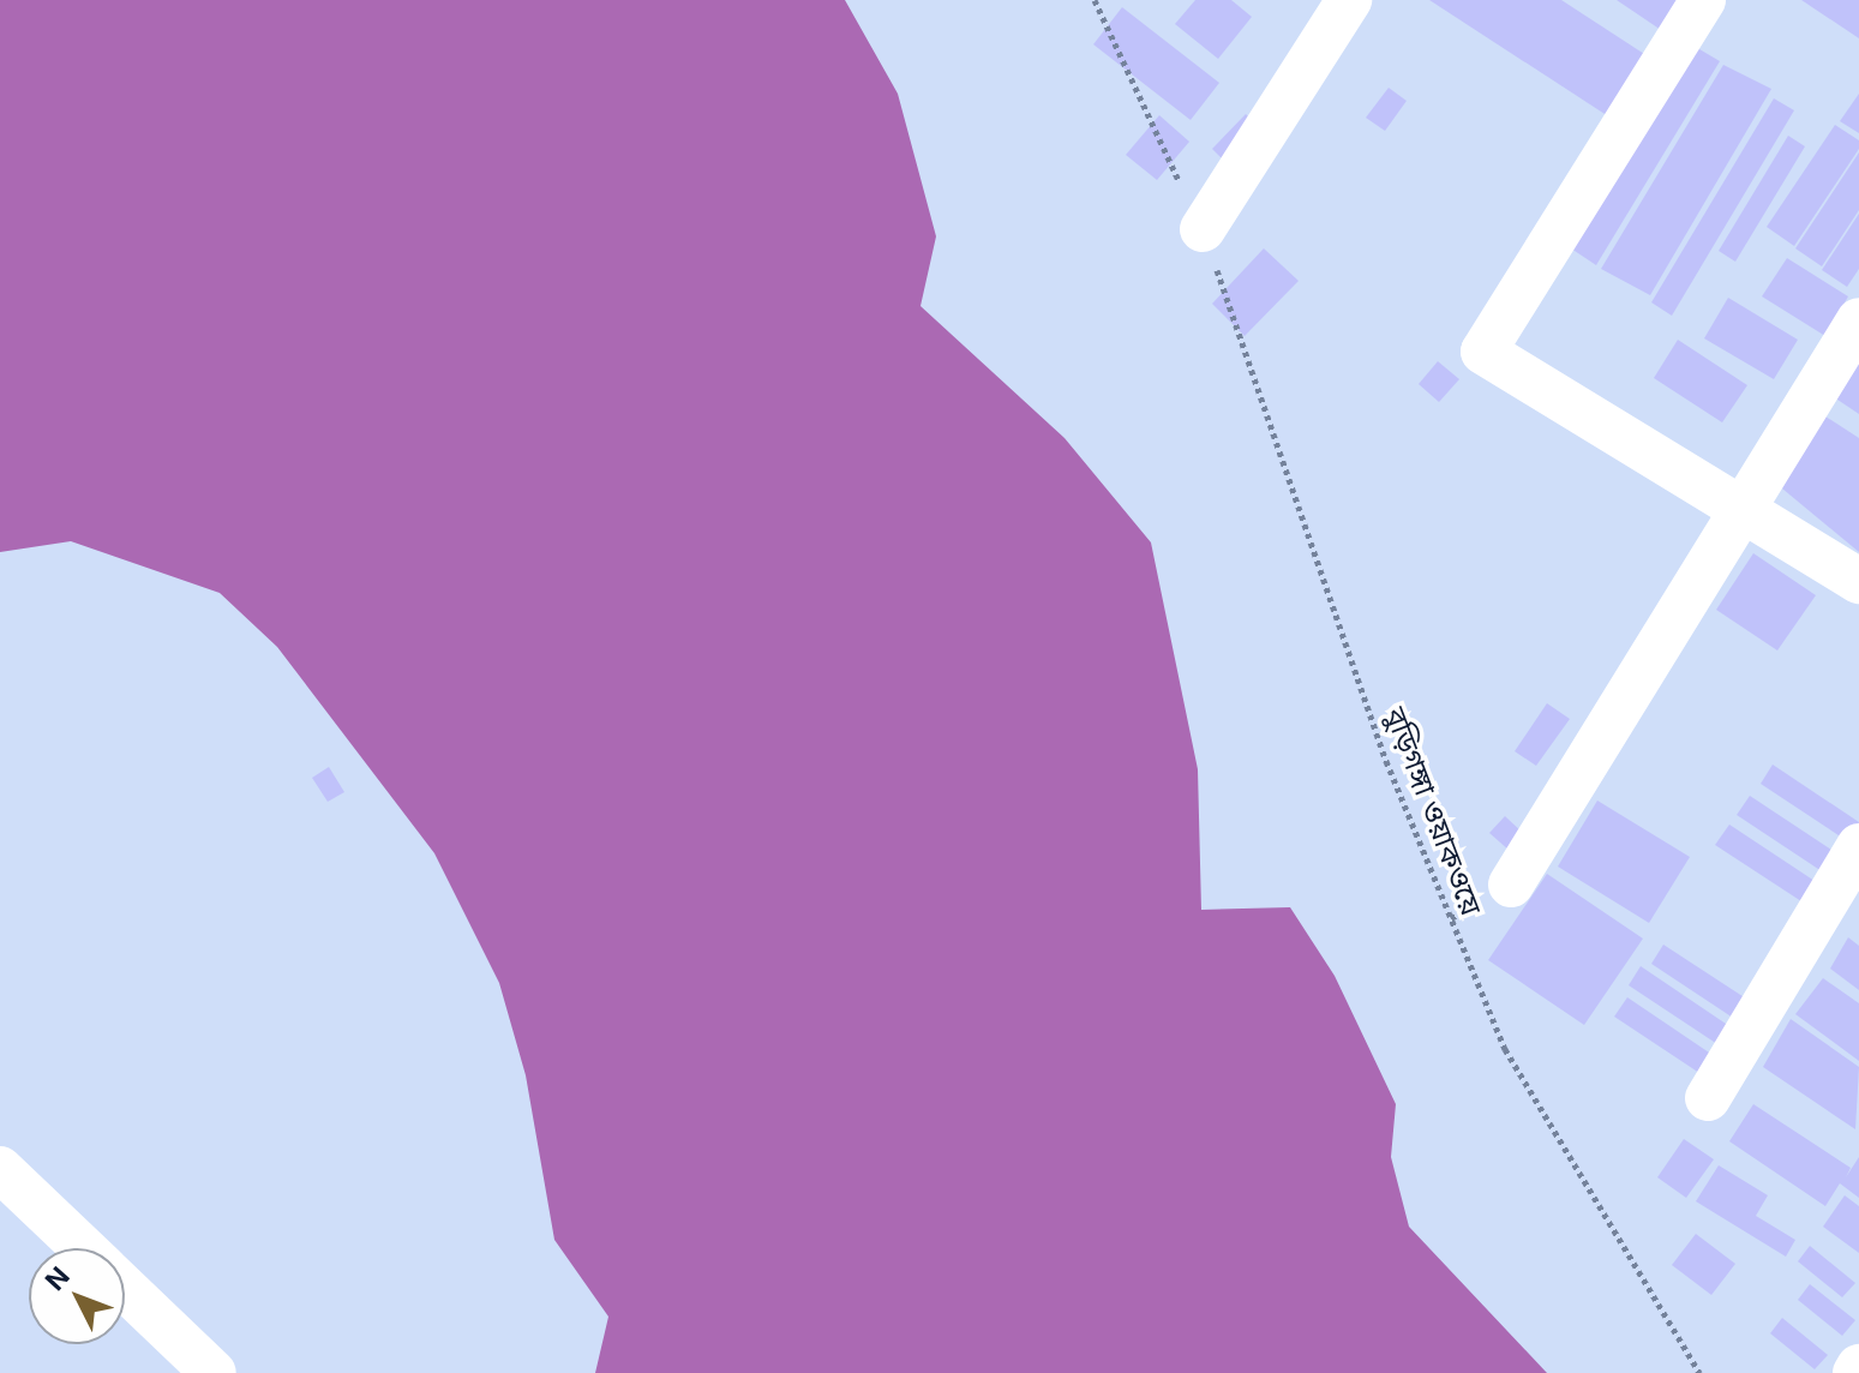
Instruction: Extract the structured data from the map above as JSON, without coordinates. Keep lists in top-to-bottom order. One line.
{"streets":{"path":["বুড়িগঙ্গা ওয়াকওয়ে"]},"north":"top left"}
